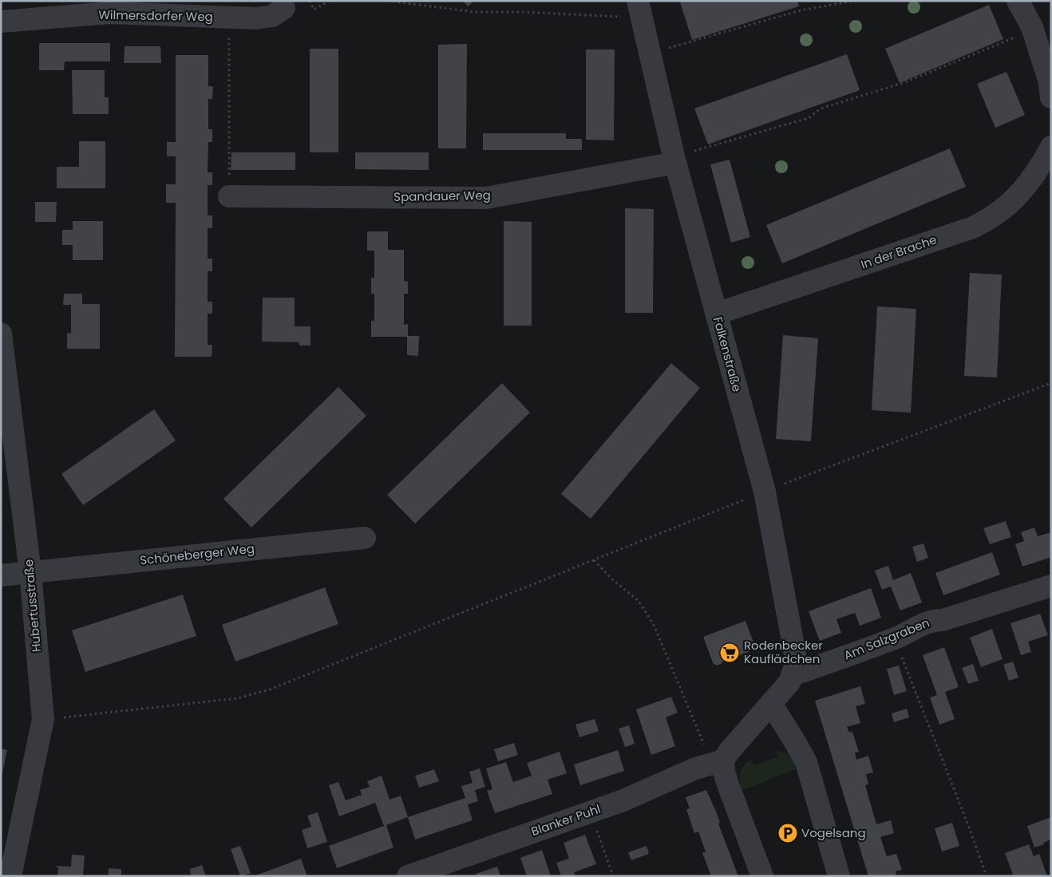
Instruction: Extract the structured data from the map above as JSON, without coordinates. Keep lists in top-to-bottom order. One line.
{"streets":{"street":["Wilmersdorfer Weg","Spandauer Weg","In der Brache","Falkenstraße","Schöneberger Weg","Hubertusstraße","Am Salzgraben","Blanker Puhl"]},"crossings":[["Spandauer Weg","Falkenstraße"],["In der Brache","Falkenstraße"],["Falkenstraße","Am Salzgraben"],["Schöneberger Weg","Hubertusstraße"]],"places":{"supermarket":["Rodenbecker Kauflädchen"],"parking":["Vogelsang"]}}
